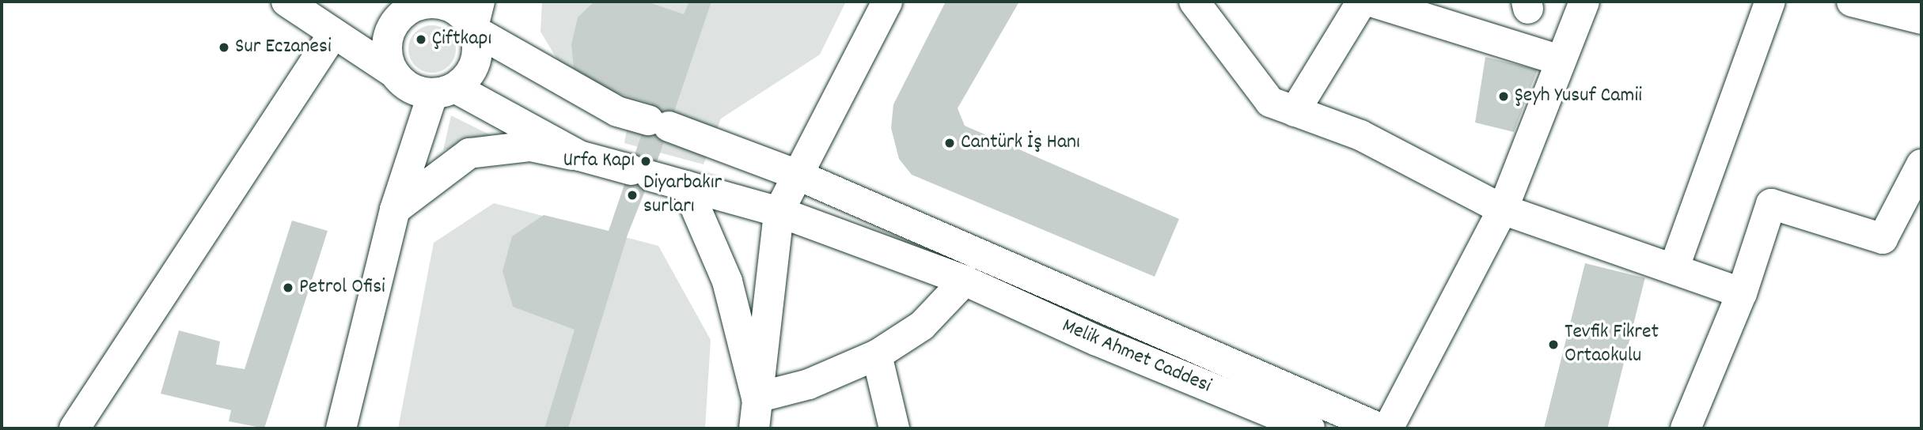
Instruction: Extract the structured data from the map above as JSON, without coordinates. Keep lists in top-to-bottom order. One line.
{"streets":{"street":["Melik Ahmet Caddesi"]},"places":["Çiftkapı","Sur Eczanesi","Şeyh Yusuf Camii","Cantürk İş Hanı","Urfa Kapı","Diyarbakır surları","Petrol Ofisi","Tevfik Fikret Ortaokulu"]}
